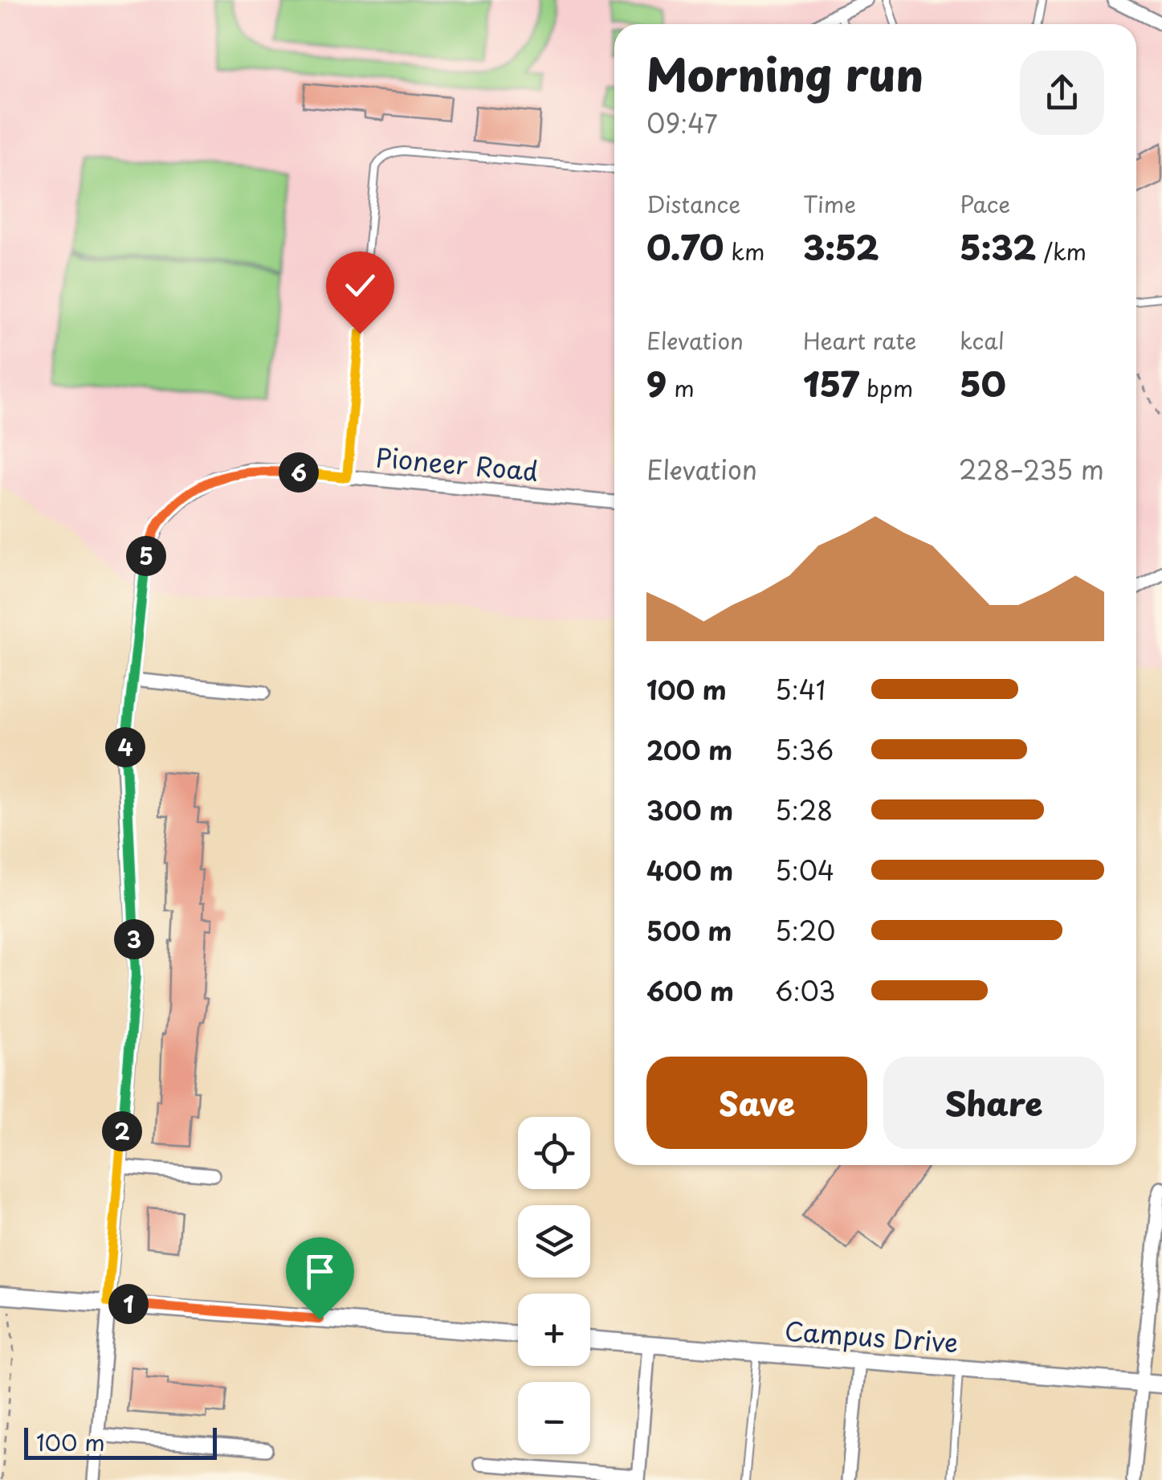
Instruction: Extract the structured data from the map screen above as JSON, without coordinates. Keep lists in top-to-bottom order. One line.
{"streets":{"main road":["Campus Drive"],"street":["Pioneer Road"]},"scale_bar":"100 m","page":{"heading":["Morning run","09:47"],"stats":[["Distance","0.70 km"],["Time","3:52"],["Pace","5:32 /km"],["Elevation","9 m"],["Heart rate","157 bpm"],["kcal","50"]],"chart":["Elevation","228–235 m"],"pins":["6","5","4","3","2","1"],"list":[{"name":"100 m","note":"5:41"},{"name":"200 m","note":"5:36"},{"name":"300 m","note":"5:28"},{"name":"400 m","note":"5:04"},{"name":"500 m","note":"5:20"},{"name":"600 m","note":"6:03"}],"buttons":["Save","Share"],"map_buttons":["+","−"],"scale":"100 m"}}
